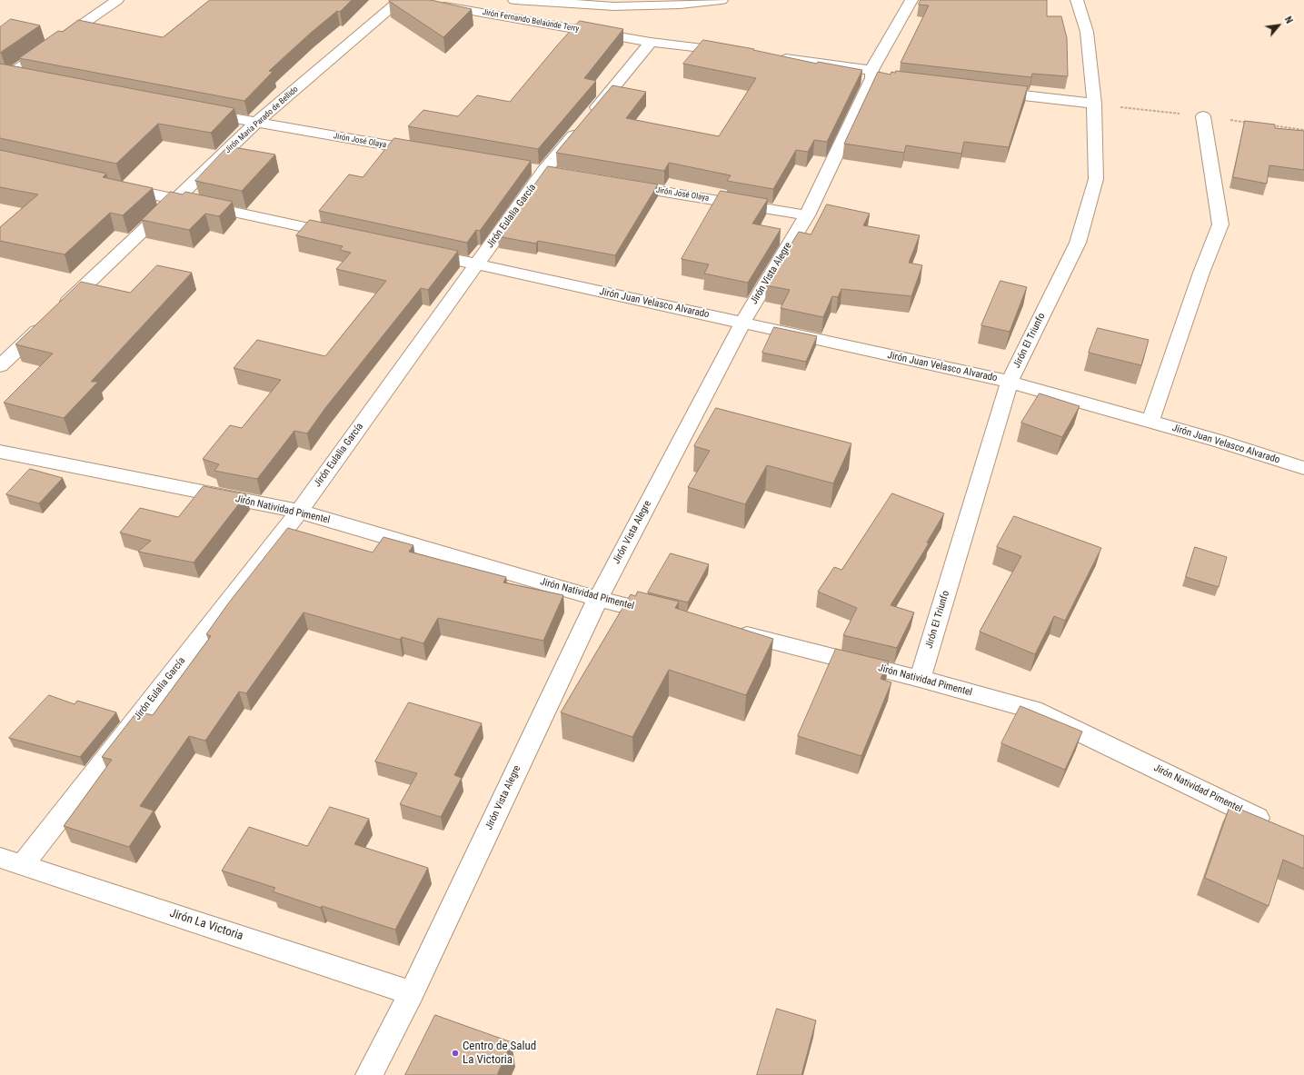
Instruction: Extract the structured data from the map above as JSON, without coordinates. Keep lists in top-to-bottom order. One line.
{"streets":{"main road":["Jirón Fernando Belaúnde Terry","Jirón María Parado de Bellido","Jirón José Olaya","Jirón Eulalia García","Jirón Vista Alegre","Jirón Juan Velasco Alvarado","Jirón El Triunfo","Jirón Natividad Pimentel","Jirón La Victoria"]},"crossings":[["Jirón Fernando Belaúnde Terry","Jirón Eulalia García"],["Jirón María Parado de Bellido","Jirón José Olaya"],["Jirón José Olaya","Jirón Vista Alegre"],["Jirón Eulalia García","Jirón Juan Velasco Alvarado"],["Jirón Eulalia García","Jirón Natividad Pimentel"],["Jirón Eulalia García","Jirón La Victoria"],["Jirón Vista Alegre","Jirón Juan Velasco Alvarado"],["Jirón Vista Alegre","Jirón Natividad Pimentel"],["Jirón Vista Alegre","Jirón La Victoria"],["Jirón Juan Velasco Alvarado","Jirón El Triunfo"],["Jirón El Triunfo","Jirón Natividad Pimentel"]],"places":["Centro de Salud La Victoria"],"north":"top right"}
